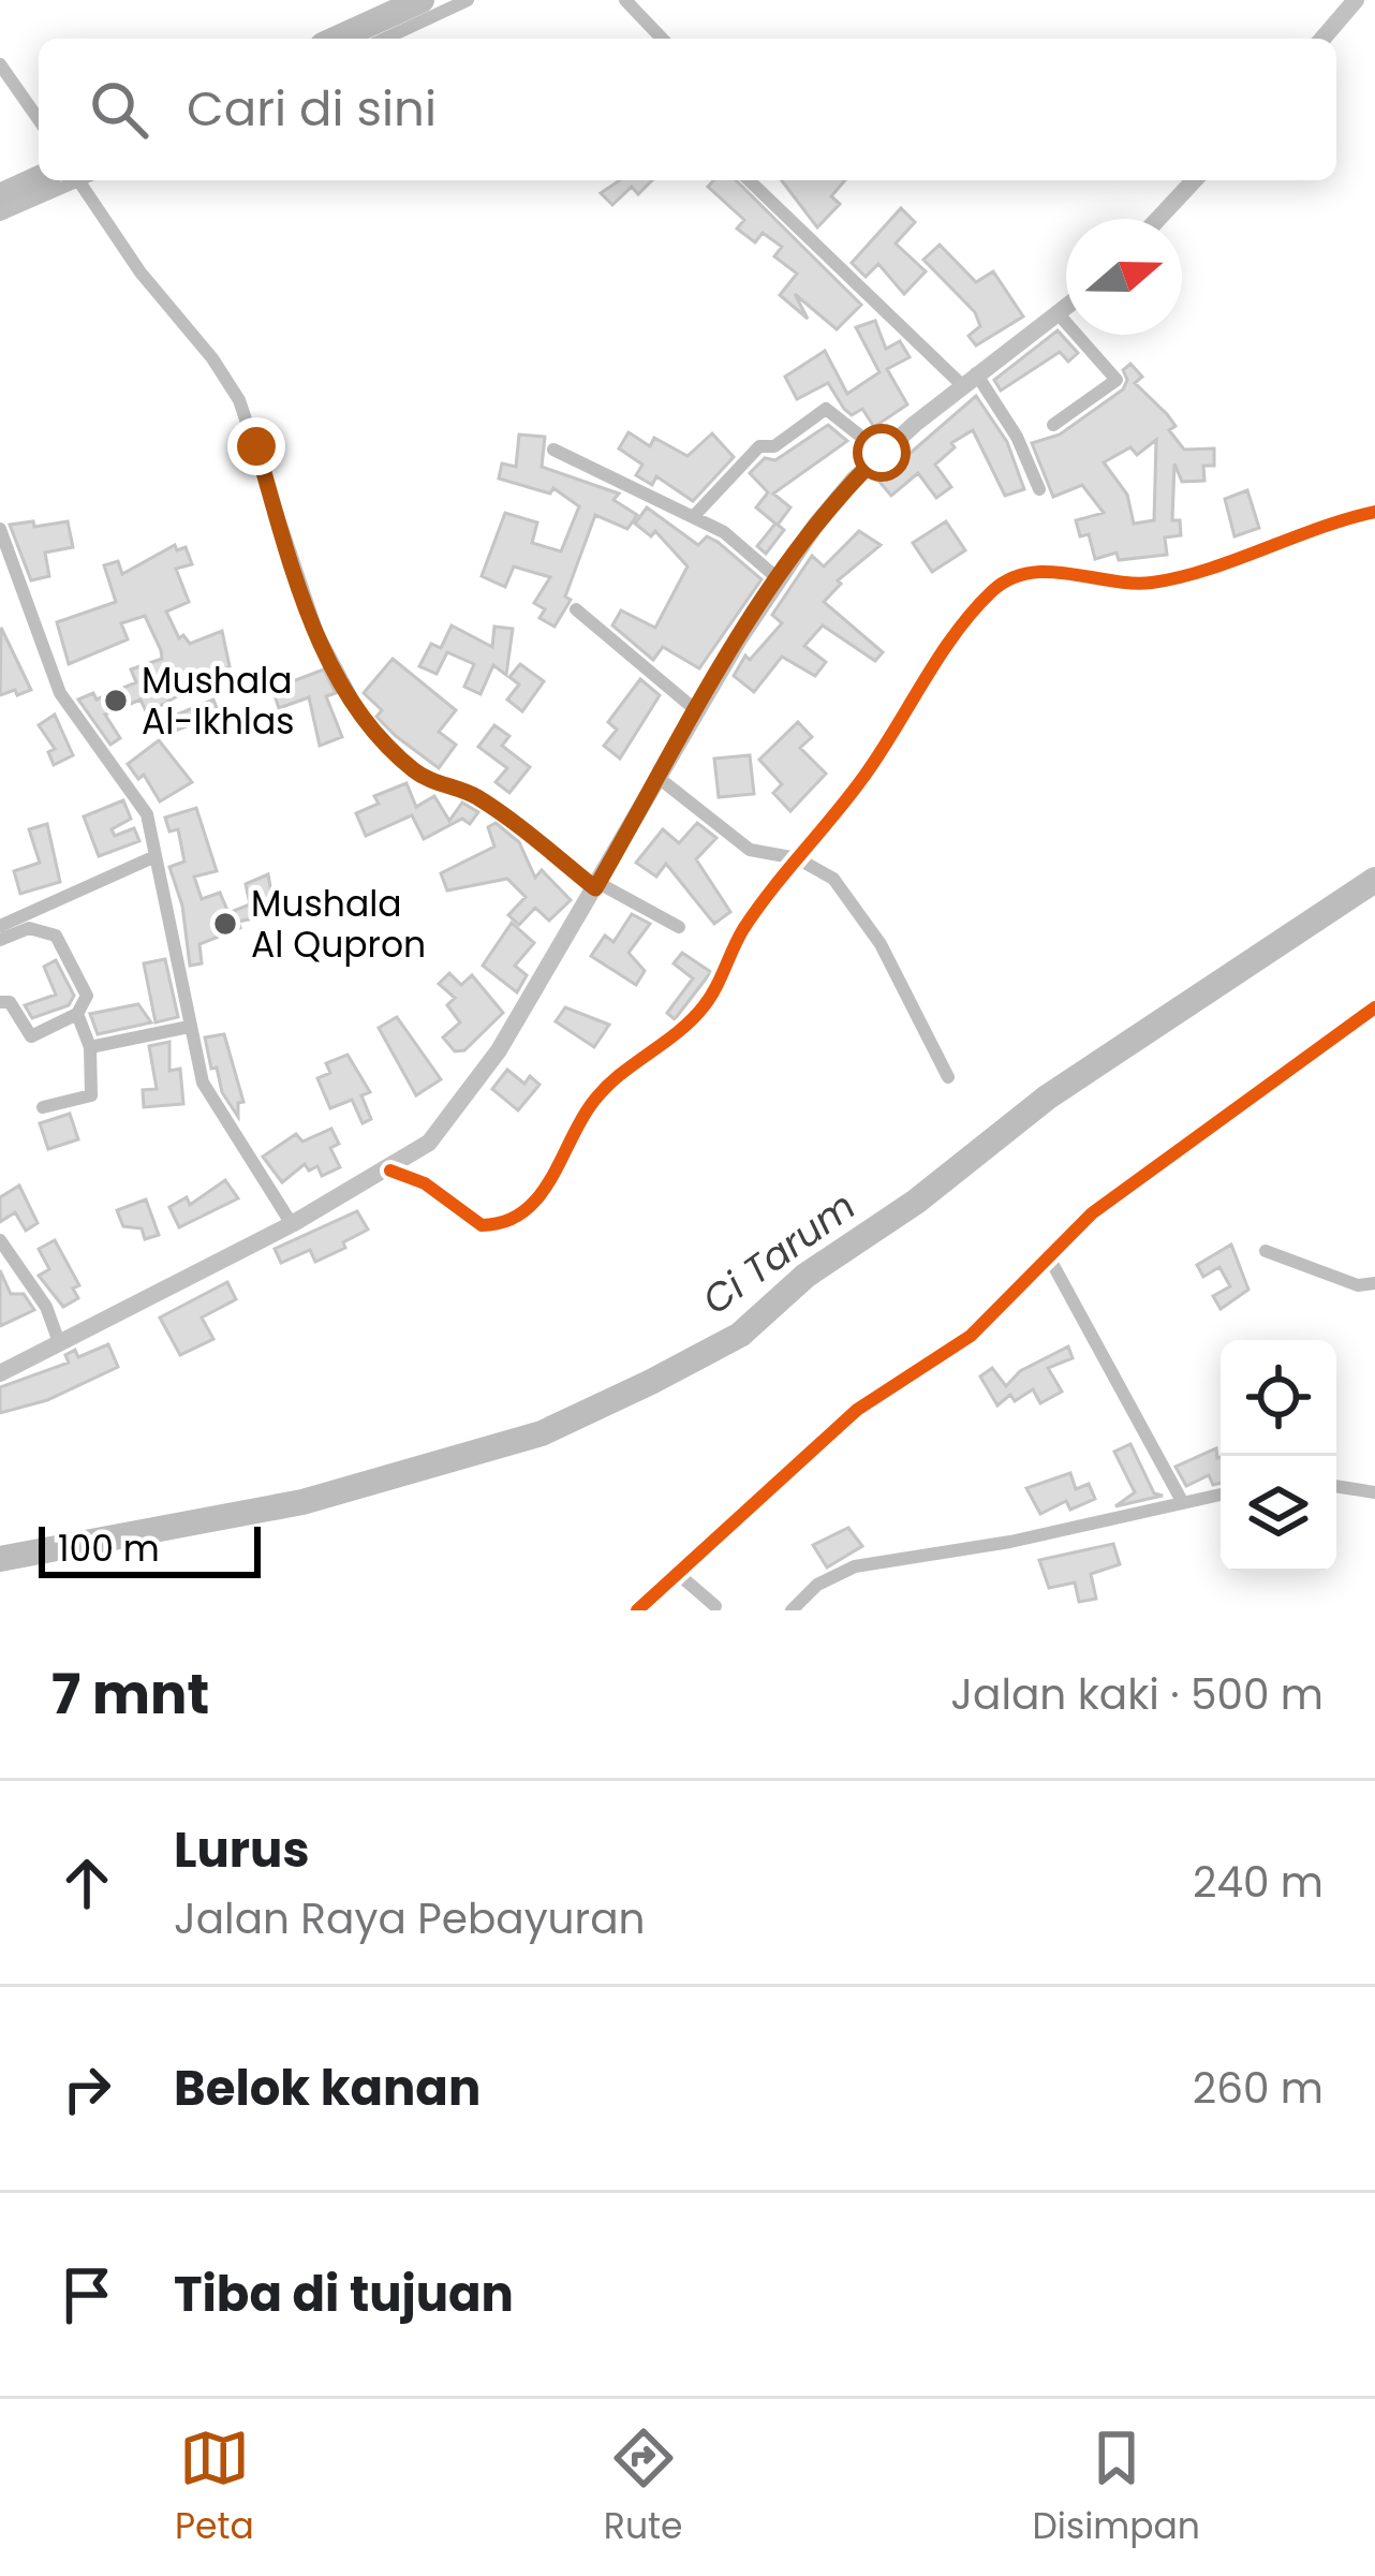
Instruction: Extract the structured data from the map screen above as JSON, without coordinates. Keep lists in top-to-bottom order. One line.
{"water":["Ci Tarum"],"places":["Mushala Al-Ikhlas","Mushala Al Qupron"],"scale_bar":"100 m","north":"right","page":{"search":"Cari di sini","scale":"100 m","heading":["7 mnt","Jalan kaki · 500 m"],"list":[["Lurus","Jalan Raya Pebayuran","240 m"],["Belok kanan","260 m"],"Tiba di tujuan"],"nav":["Peta","Rute","Disimpan"]}}
